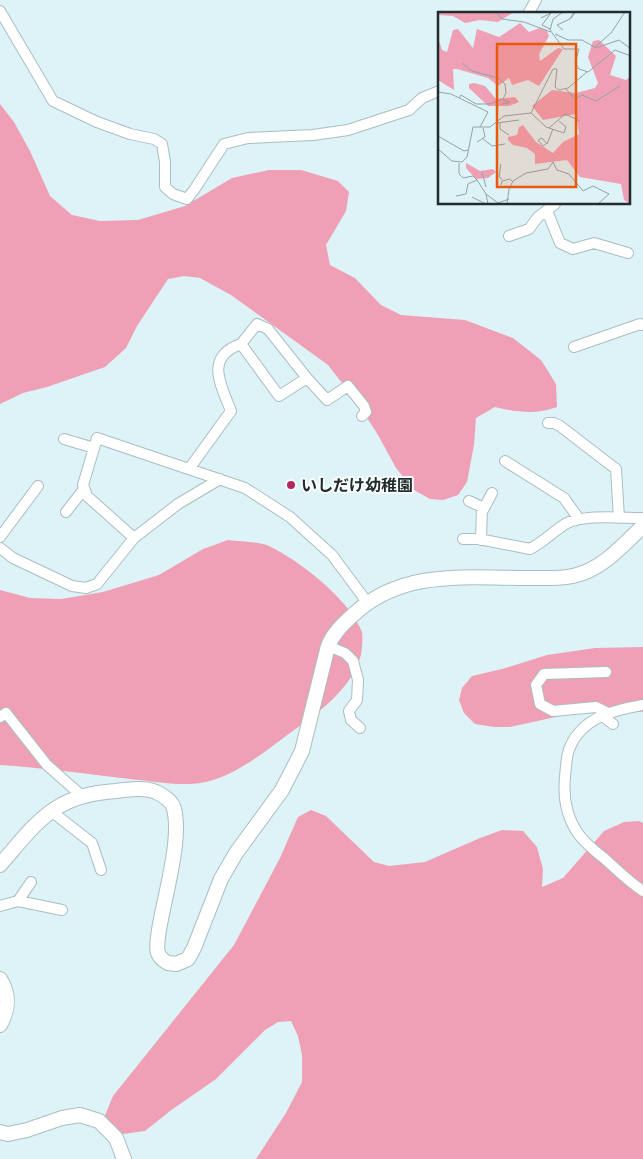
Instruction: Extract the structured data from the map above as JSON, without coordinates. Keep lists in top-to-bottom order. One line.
{"places":["いしだけ幼稚園"]}
